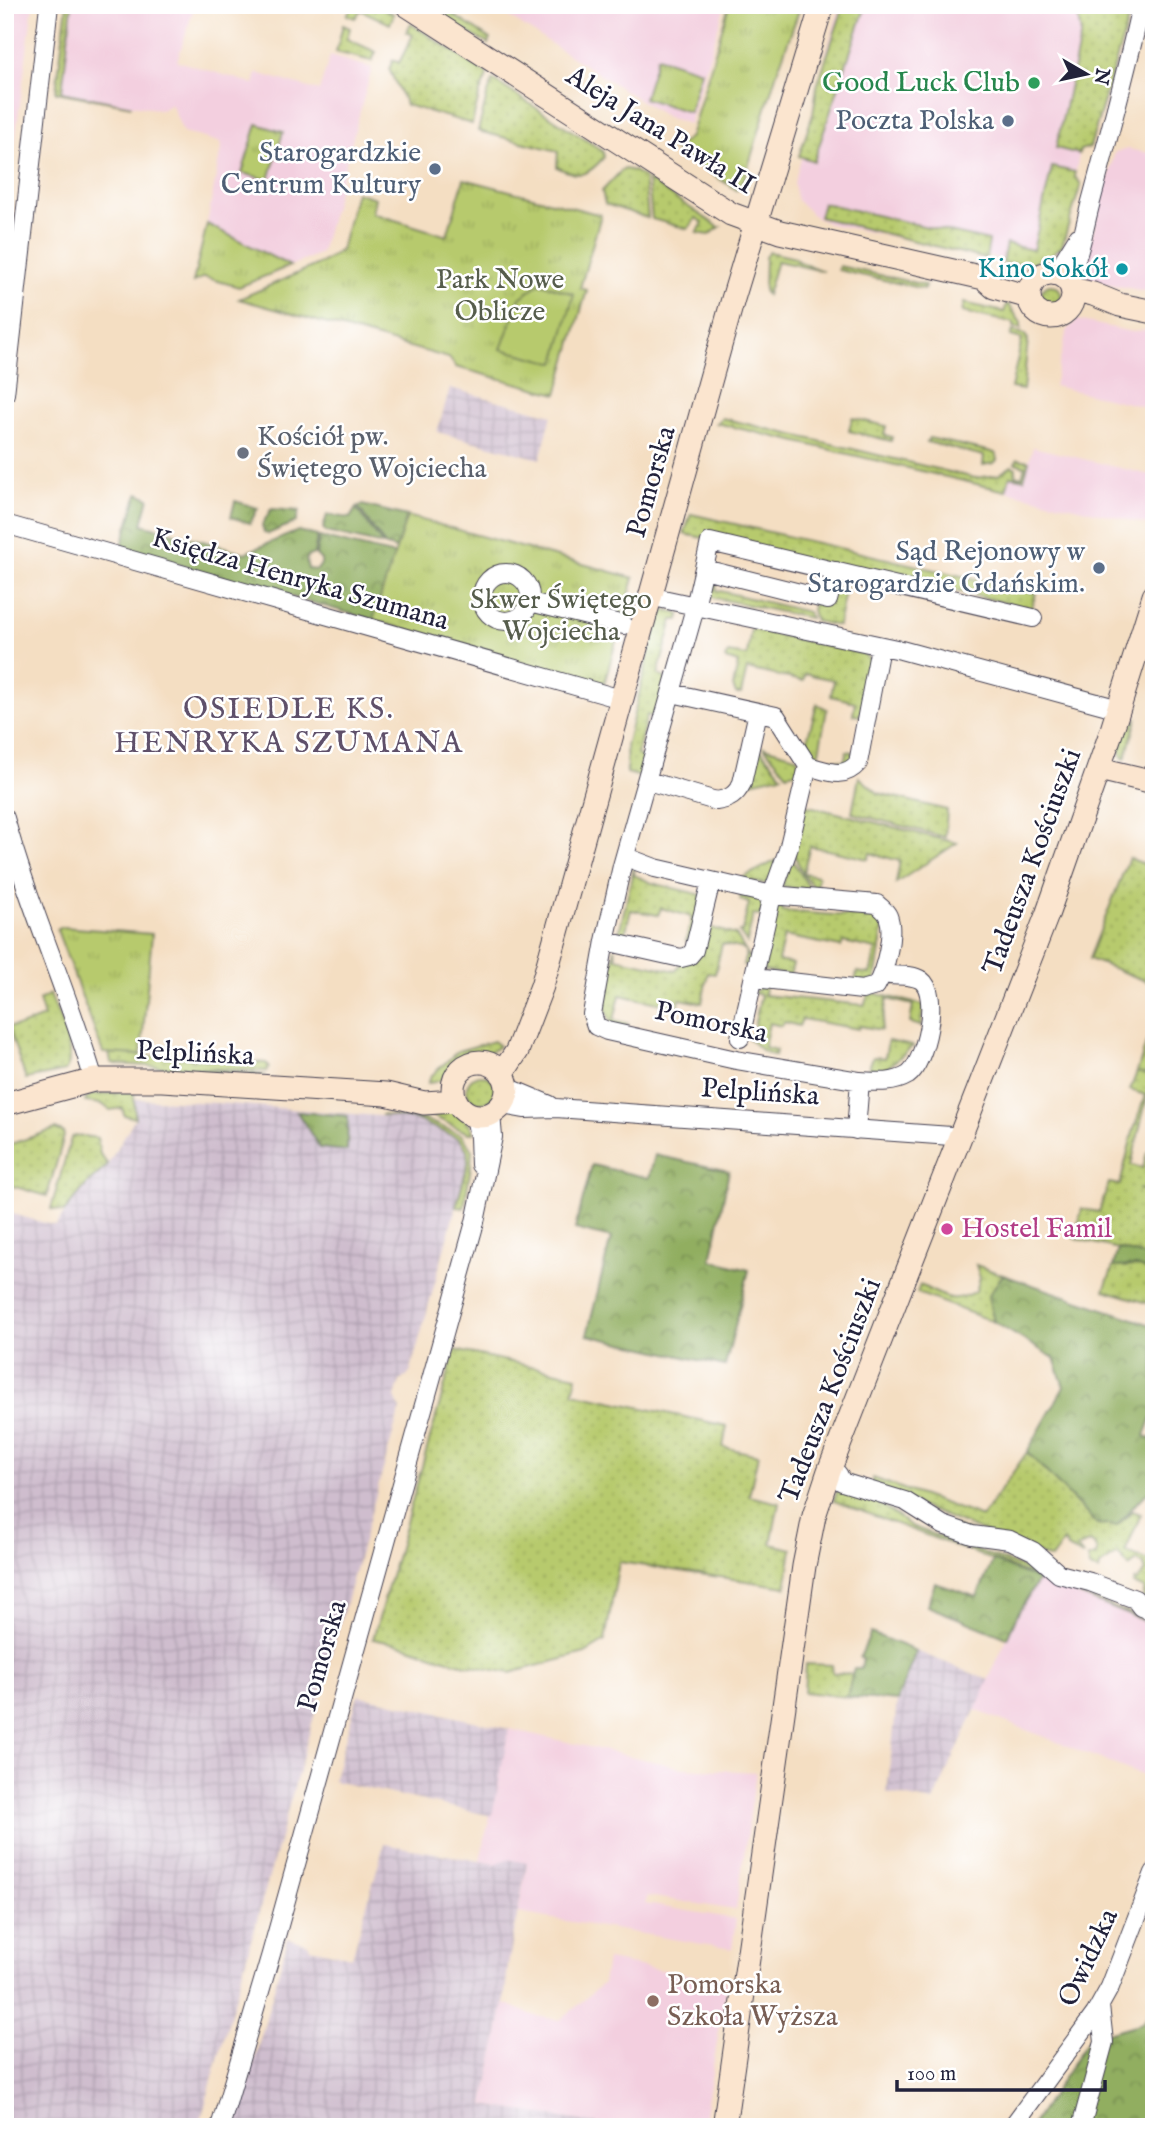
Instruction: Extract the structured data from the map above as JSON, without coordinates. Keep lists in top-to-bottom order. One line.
{"streets":{"street":["Aleja Jana Pawła II","Pomorska","Księdza Henryka Szumana","Tadeusza Kościuszki","Pelplińska","Owidzka"]},"crossings":[["Aleja Jana Pawła II","Pomorska"],["Pomorska","Księdza Henryka Szumana"],["Pomorska","Pelplińska"],["Tadeusza Kościuszki","Pelplińska"]],"districts":["OSIEDLE KS. HENRYKA SZUMANA"],"parks":["Park Nowe Oblicze","Skwer Świętego Wojciecha"],"places":["Good Luck Club","Poczta Polska","Starogardzkie Centrum Kultury","Kino Sokół","Kościół pw. Świętego Wojciecha","Sąd Rejonowy w Starogardzie Gdańskim.","Hostel Famil","Pomorska Szkoła Wyższa"],"scale_bar":"100 m","north":"right"}
